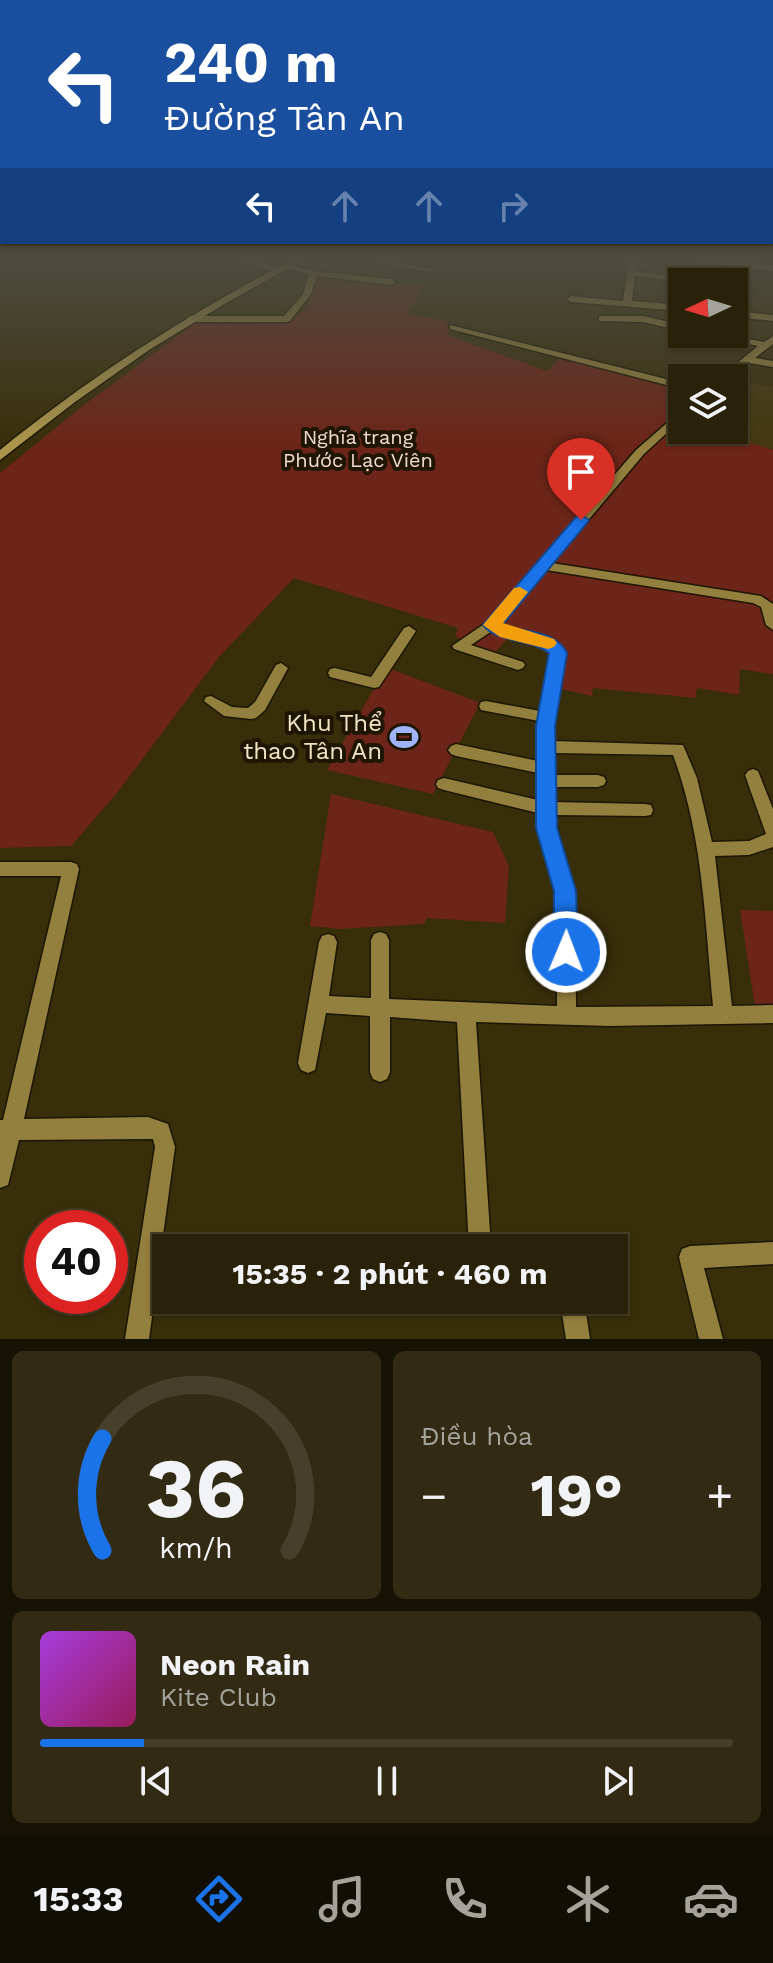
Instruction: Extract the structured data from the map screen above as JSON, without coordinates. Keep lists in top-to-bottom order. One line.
{"parks":["Nghĩa trang Phước Lạc Viên"],"places":{"sports":["Khu Thể thao Tân An"]},"north":"left","page":{"turn":["240 m","Đường Tân An"],"limit":"40","trip":"15:35 · 2 phút · 460 m","tile":"Điều hòa","heat":["−","19°","+"],"song":["Neon Rain","Kite Club"],"tabs":"15:33","gauge":["36","km/h"]}}
